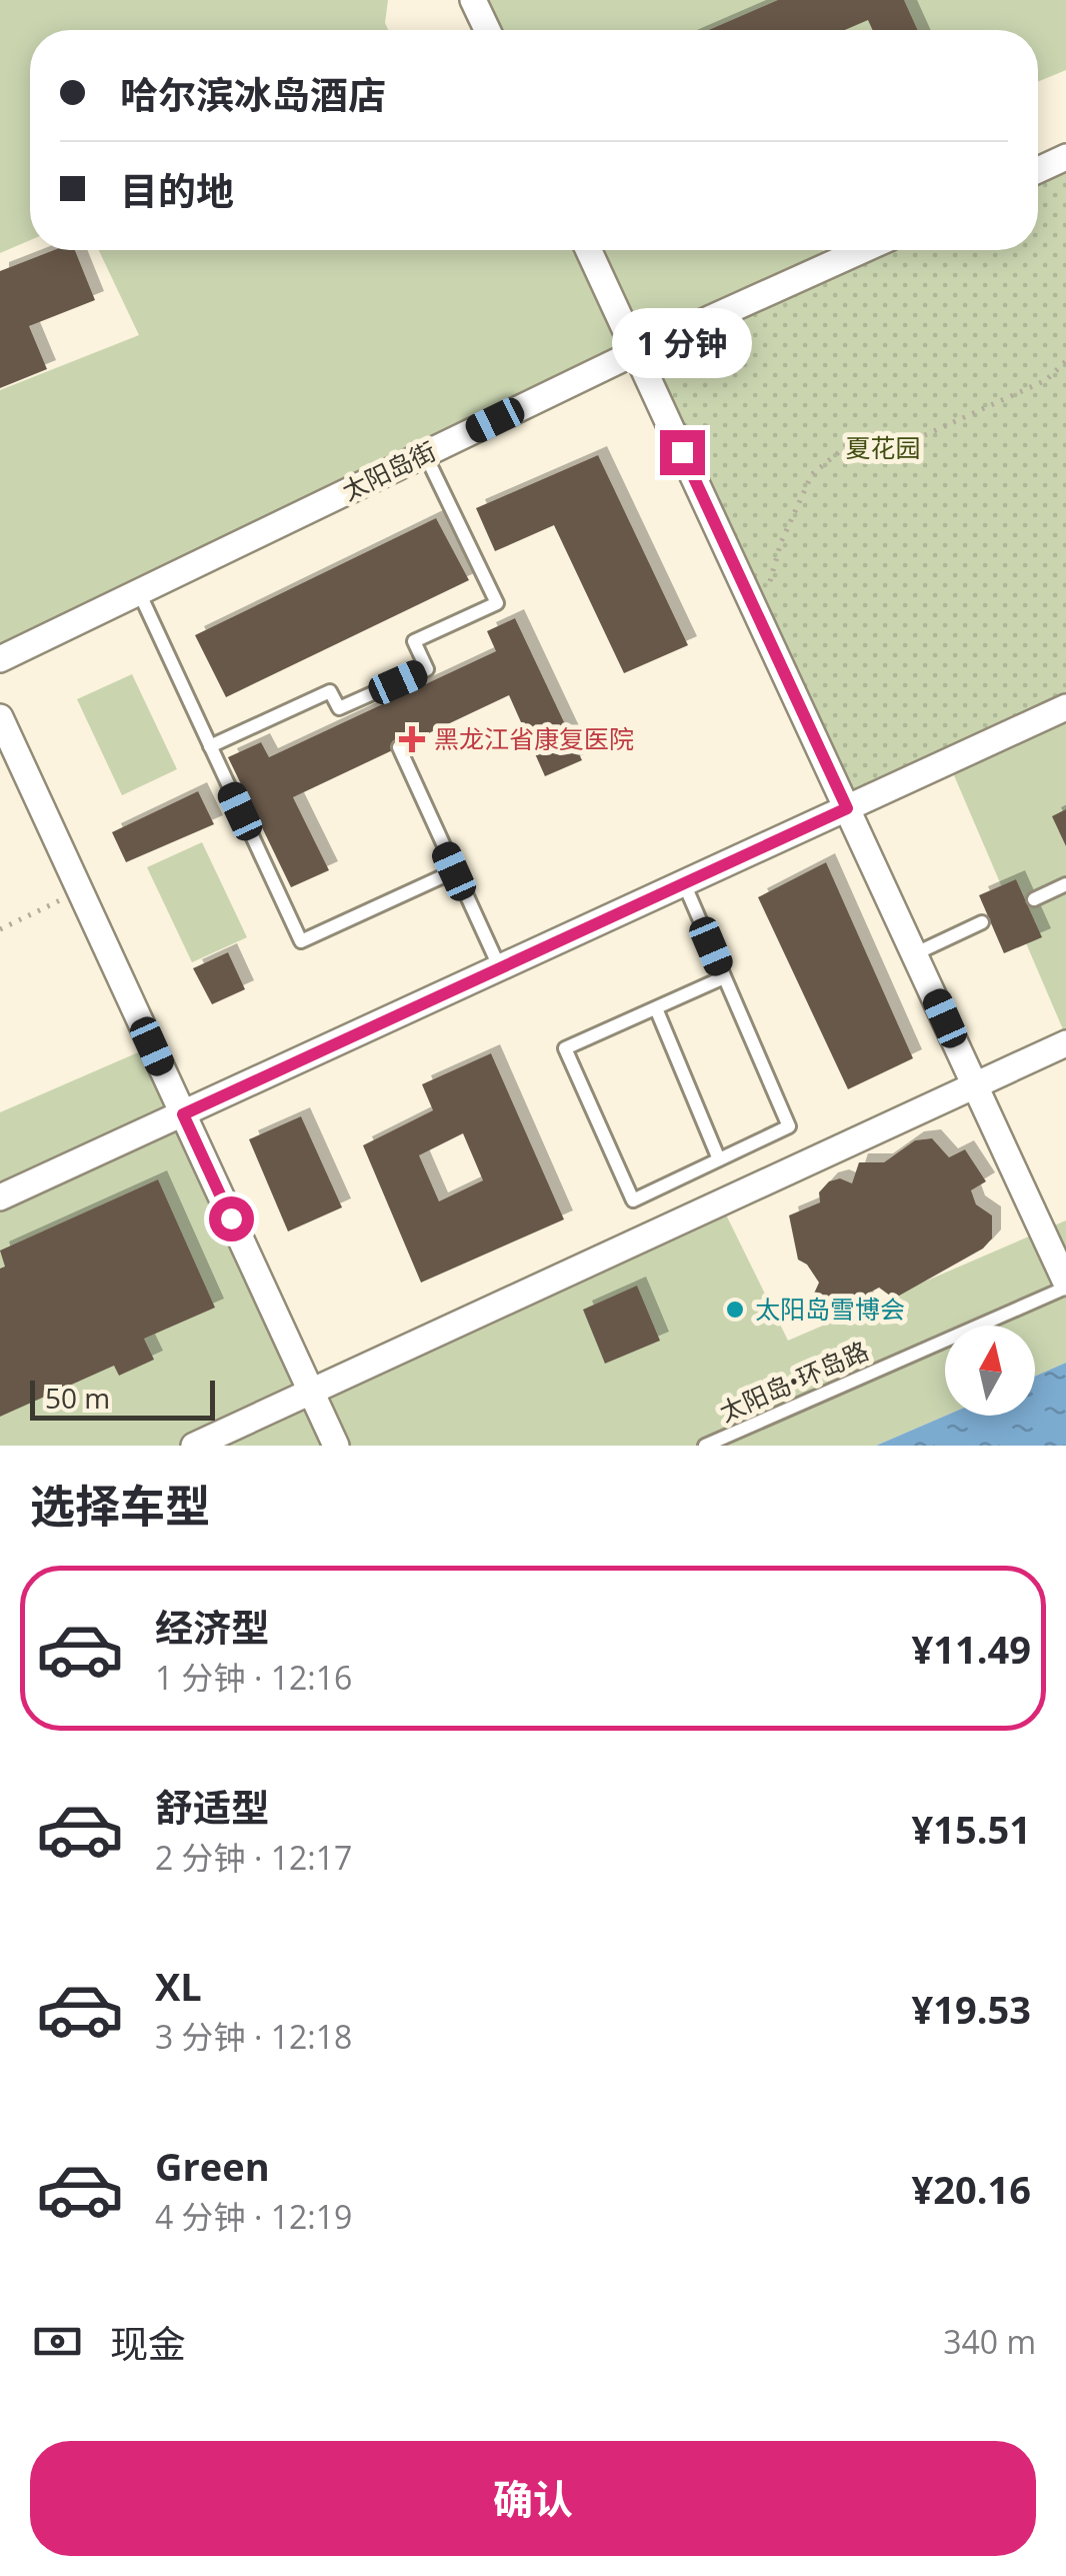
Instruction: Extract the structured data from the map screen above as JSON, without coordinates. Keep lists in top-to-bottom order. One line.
{"streets":{"street":["太阳岛街"],"lane":["太阳岛•环岛路"]},"parks":["夏花园"],"places":{"health":["黑龙江省康复医院"],"other":["太阳岛雪博会"]},"scale_bar":"50 m","north":"top","page":{"banner":["哈尔滨冰岛酒店","目的地"],"bubble":"1 分钟","scale":"50 m","heading":"选择车型","list":[{"name":"经济型","note":"1 分钟 · 12:16","value":"¥11.49"},{"name":"舒适型","note":"2 分钟 · 12:17","value":"¥15.51"},{"name":"XL","note":"3 分钟 · 12:18","value":"¥19.53"},{"name":"Green","note":"4 分钟 · 12:19","value":"¥20.16"}],"pay":["现金","340 m"],"buttons":"确认"}}
